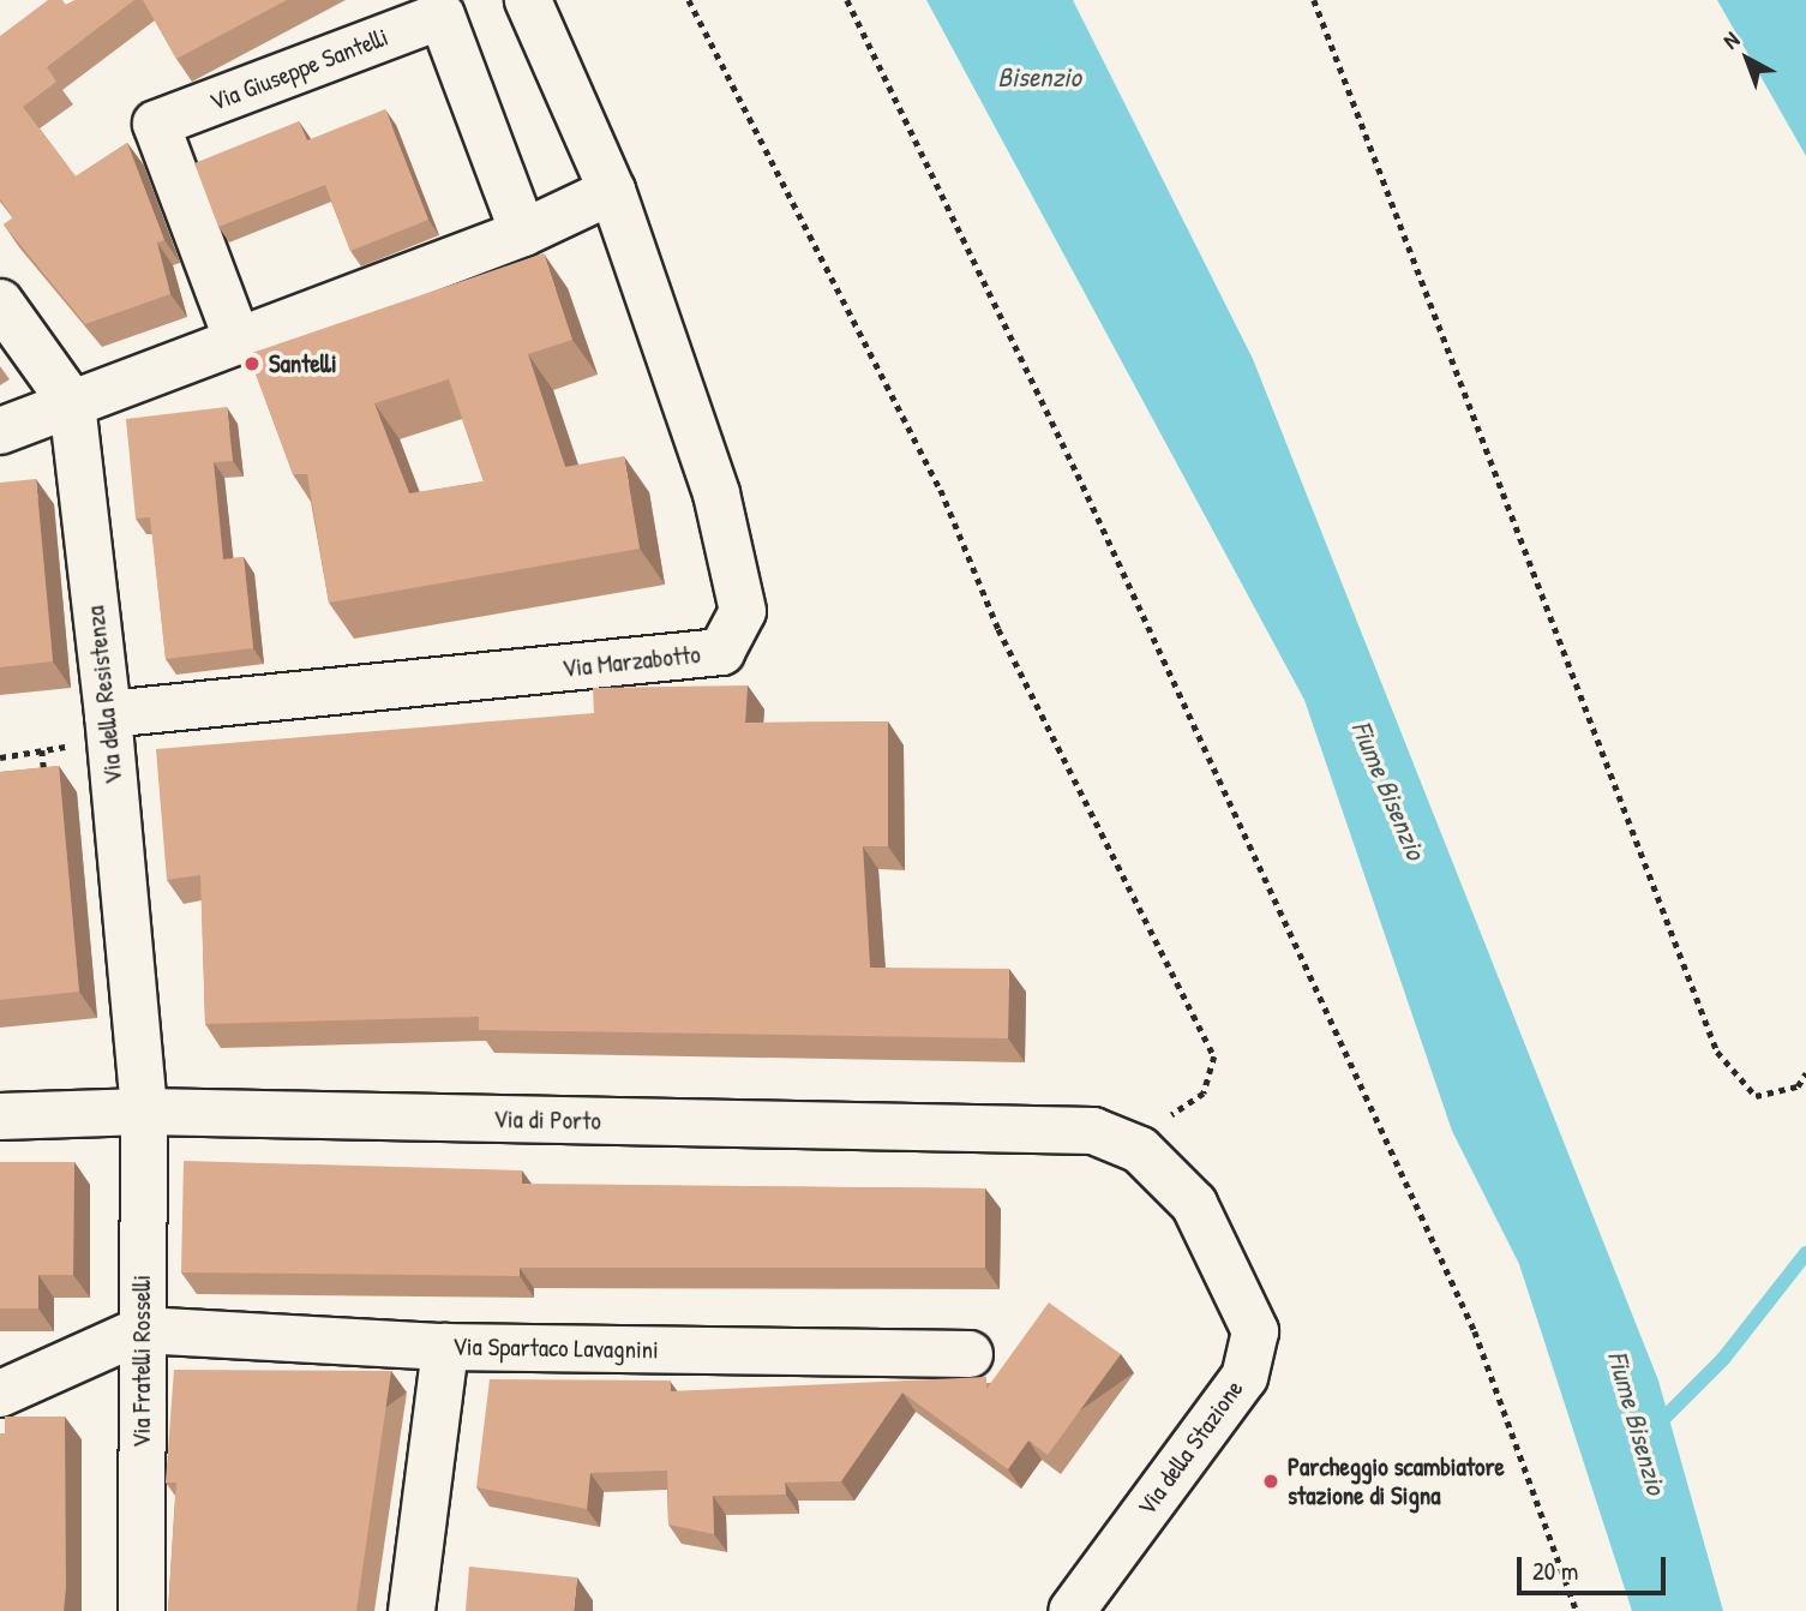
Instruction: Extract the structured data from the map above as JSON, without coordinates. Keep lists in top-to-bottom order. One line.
{"streets":{"street":["Via Giuseppe Santelli","Via Marzabotto","Via della Resistenza","Via di Porto","Via Spartaco Lavagnini","Via Fratelli Rosselli","Via della Stazione"]},"crossings":[["Via Marzabotto","Via della Resistenza"],["Via della Resistenza","Via di Porto"],["Via della Resistenza","Via Fratelli Rosselli"],["Via di Porto","Via Fratelli Rosselli"],["Via di Porto","Via della Stazione"],["Via Spartaco Lavagnini","Via Fratelli Rosselli"]],"water":["Bisenzio","Fiume Bisenzio"],"places":["Santelli","Parcheggio scambiatore stazione di Signa"],"scale_bar":"20 m","north":"top left"}
